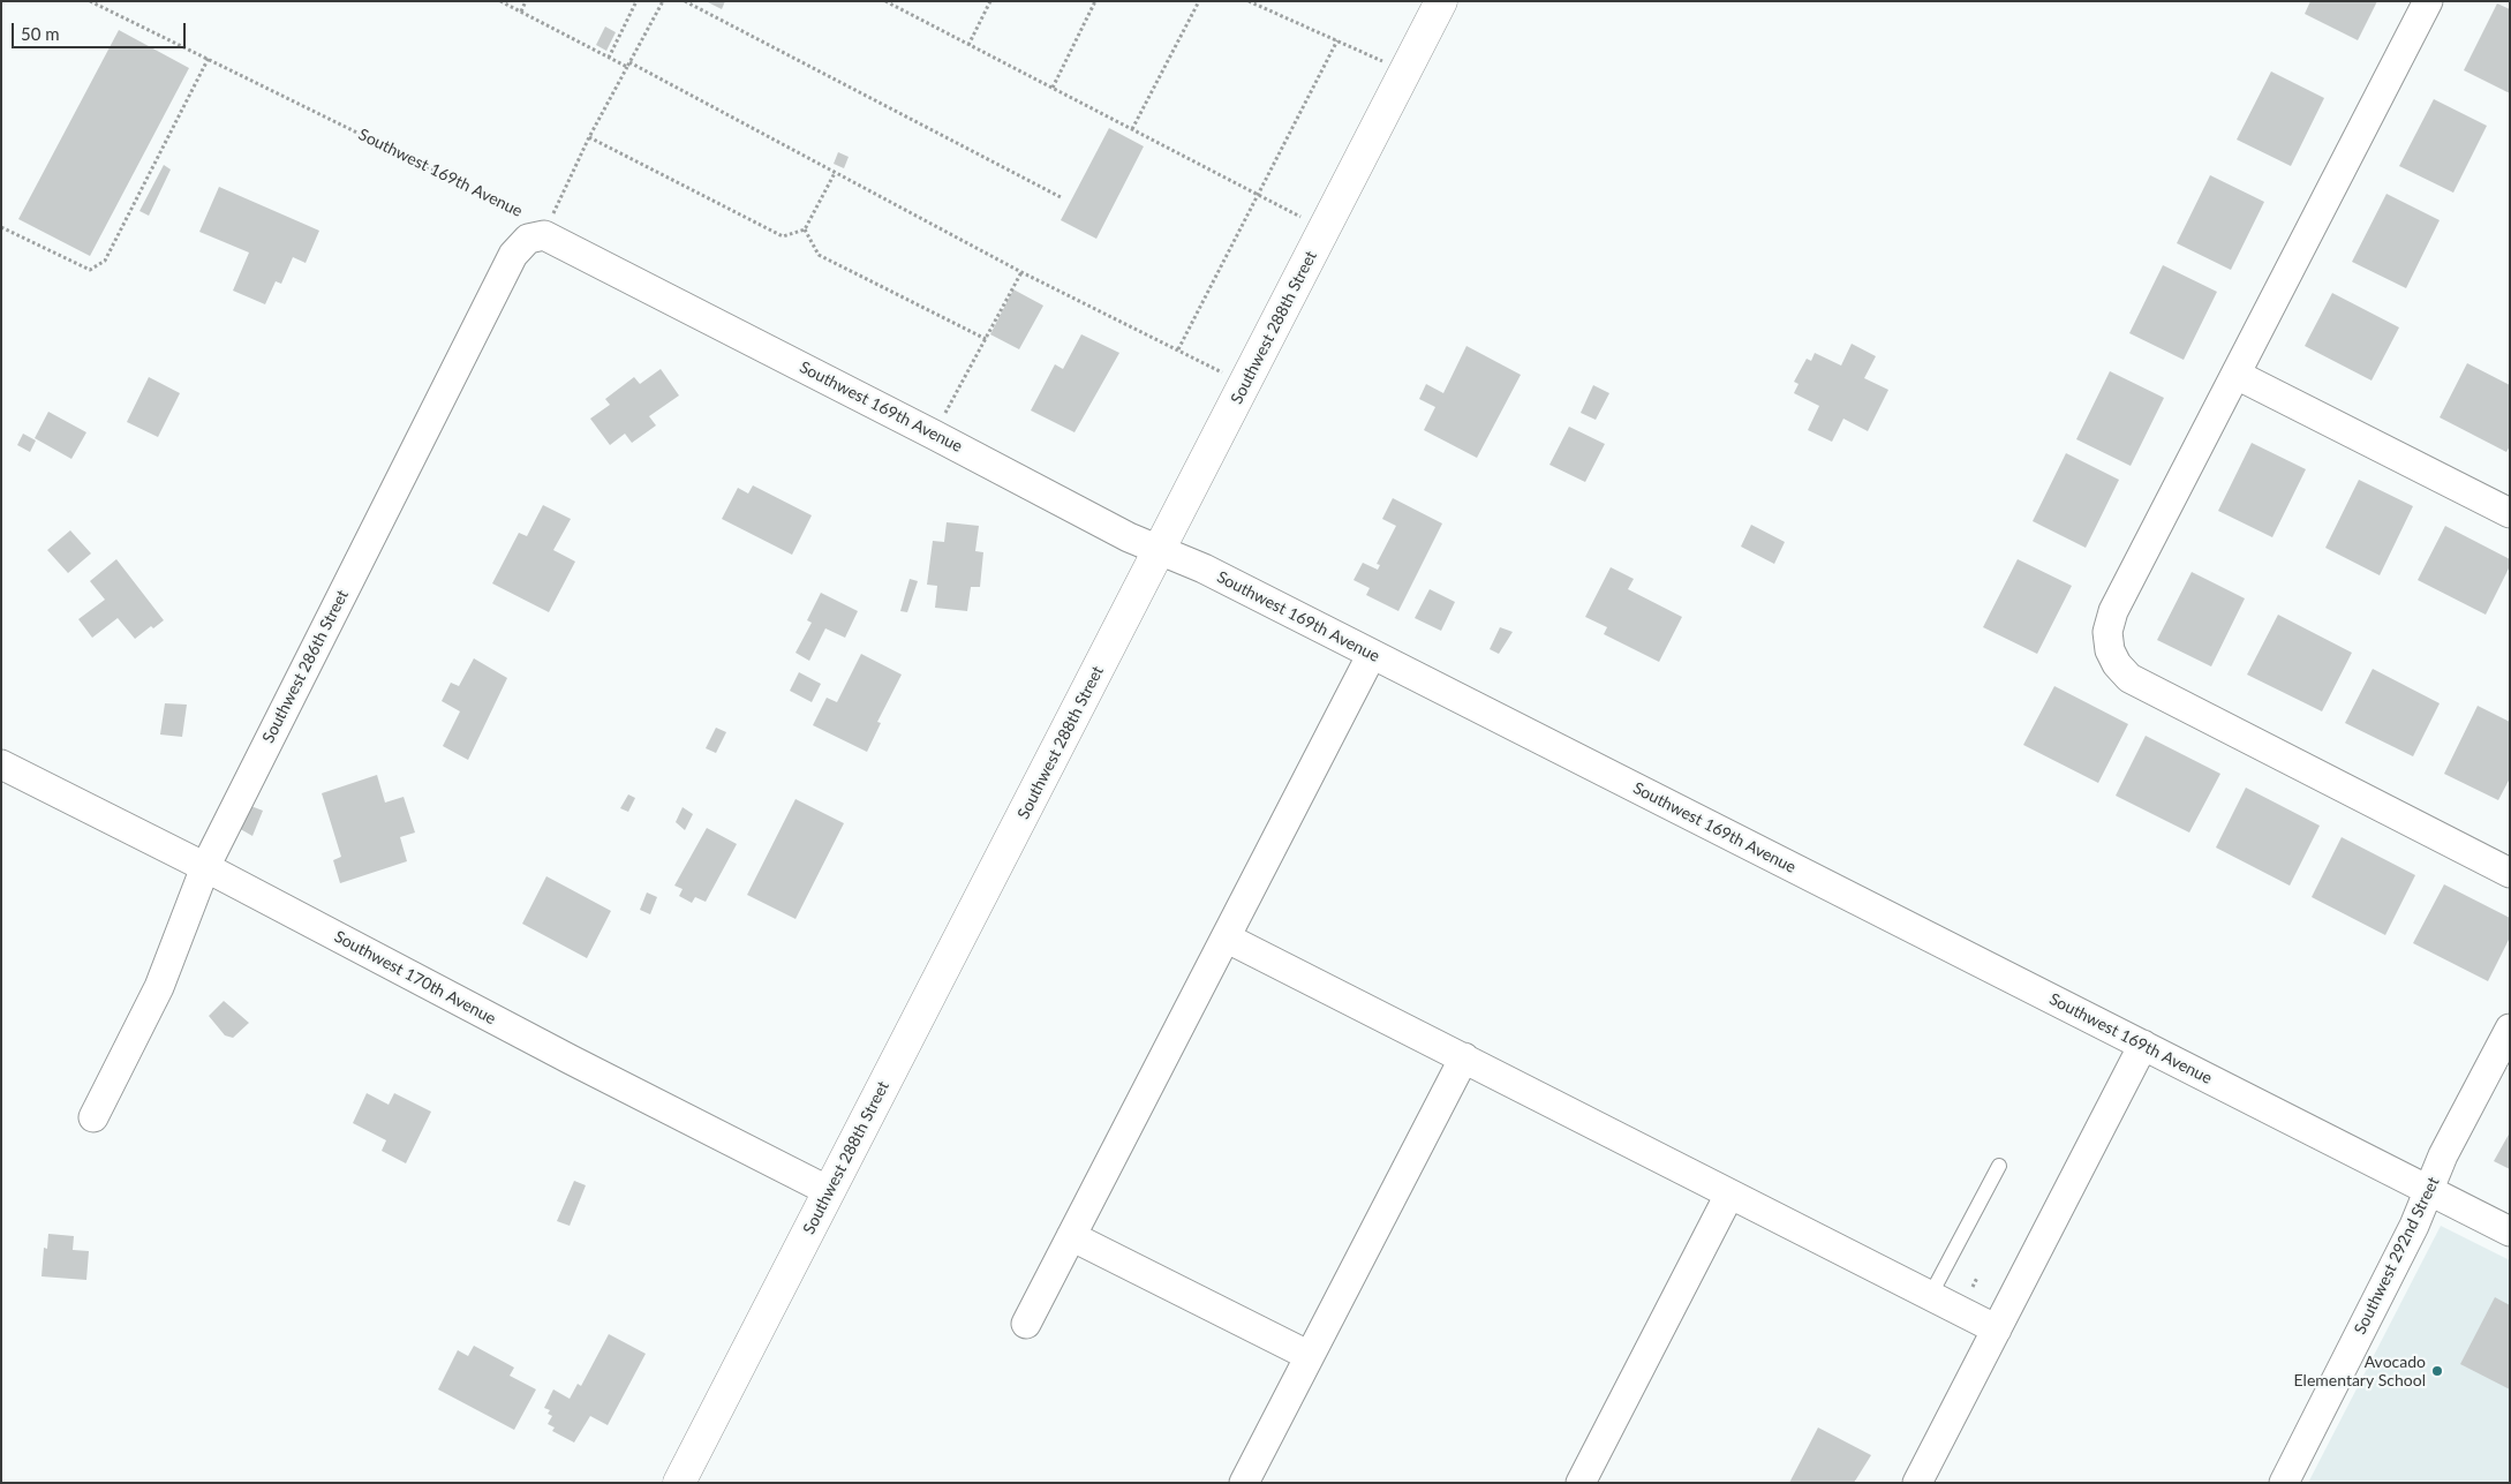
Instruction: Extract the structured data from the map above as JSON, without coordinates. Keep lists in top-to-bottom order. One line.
{"streets":{"street":["Southwest 169th Avenue","Southwest 288th Street","Southwest 286th Street","Southwest 170th Avenue","Southwest 292nd Street"]},"crossings":[["Southwest 169th Avenue","Southwest 288th Street"],["Southwest 169th Avenue","Southwest 286th Street"],["Southwest 169th Avenue","Southwest 292nd Street"],["Southwest 288th Street","Southwest 170th Avenue"],["Southwest 286th Street","Southwest 170th Avenue"]],"places":["Avocado Elementary School"],"scale_bar":"50 m"}
